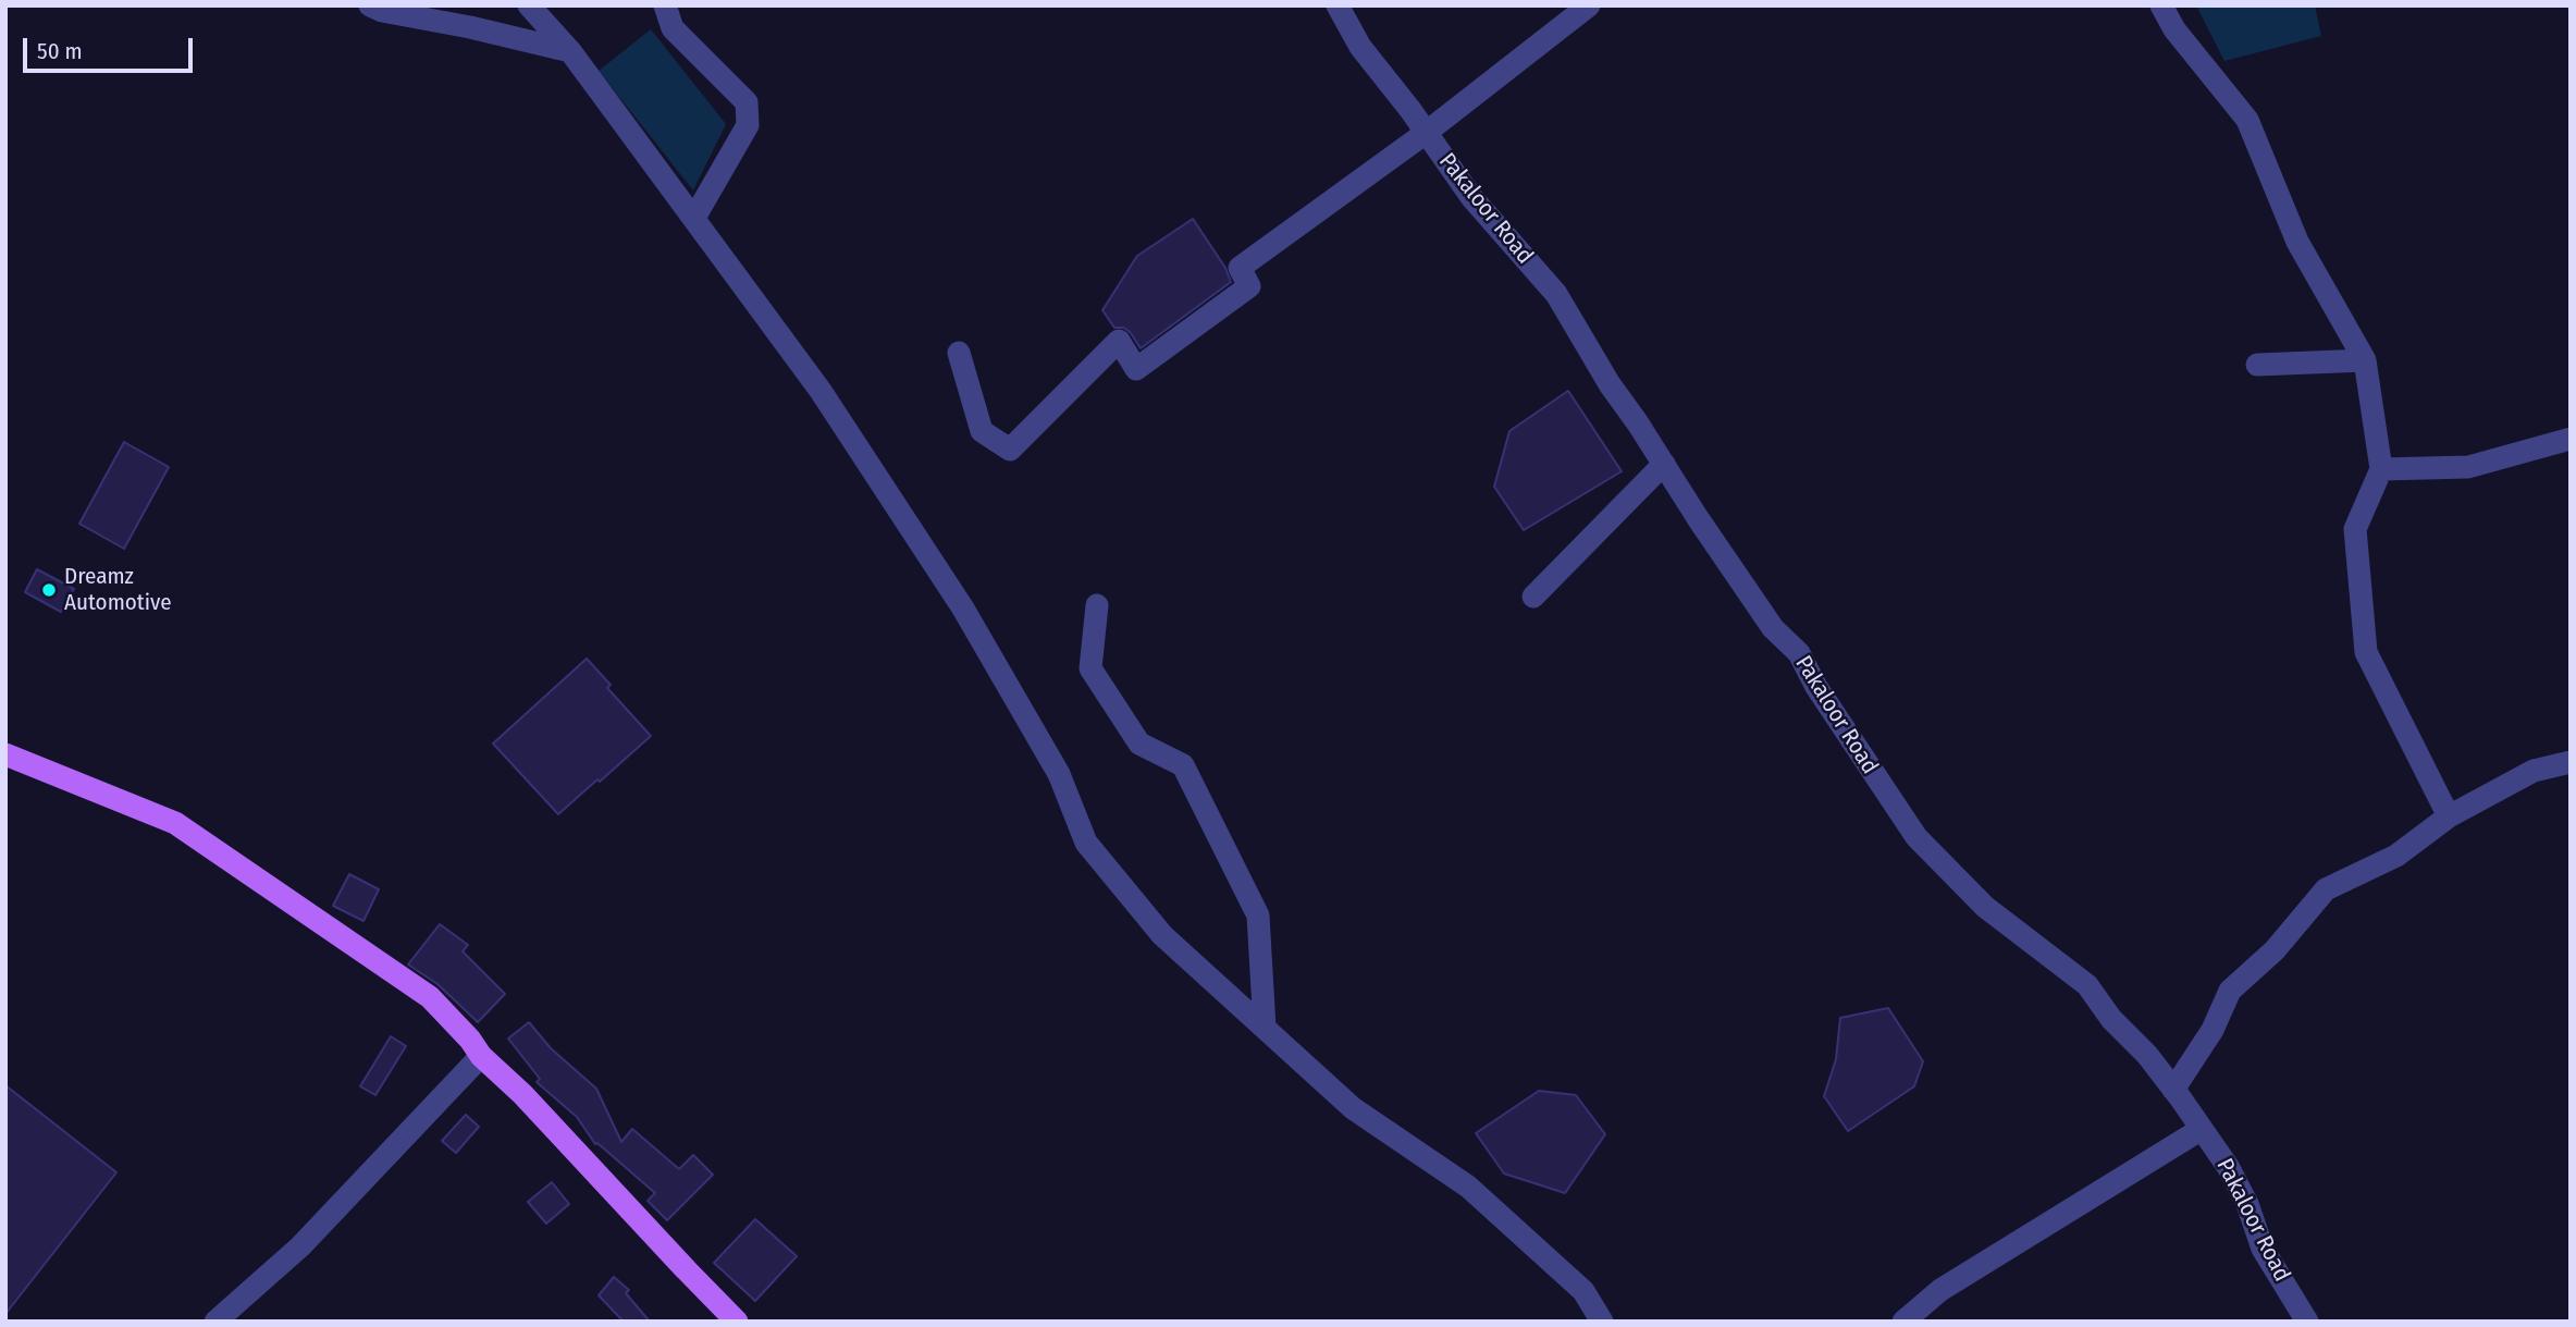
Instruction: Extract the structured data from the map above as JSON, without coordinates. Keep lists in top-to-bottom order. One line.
{"streets":{"street":["Pakaloor Road"]},"places":["Dreamz Automotive"],"scale_bar":"50 m"}
